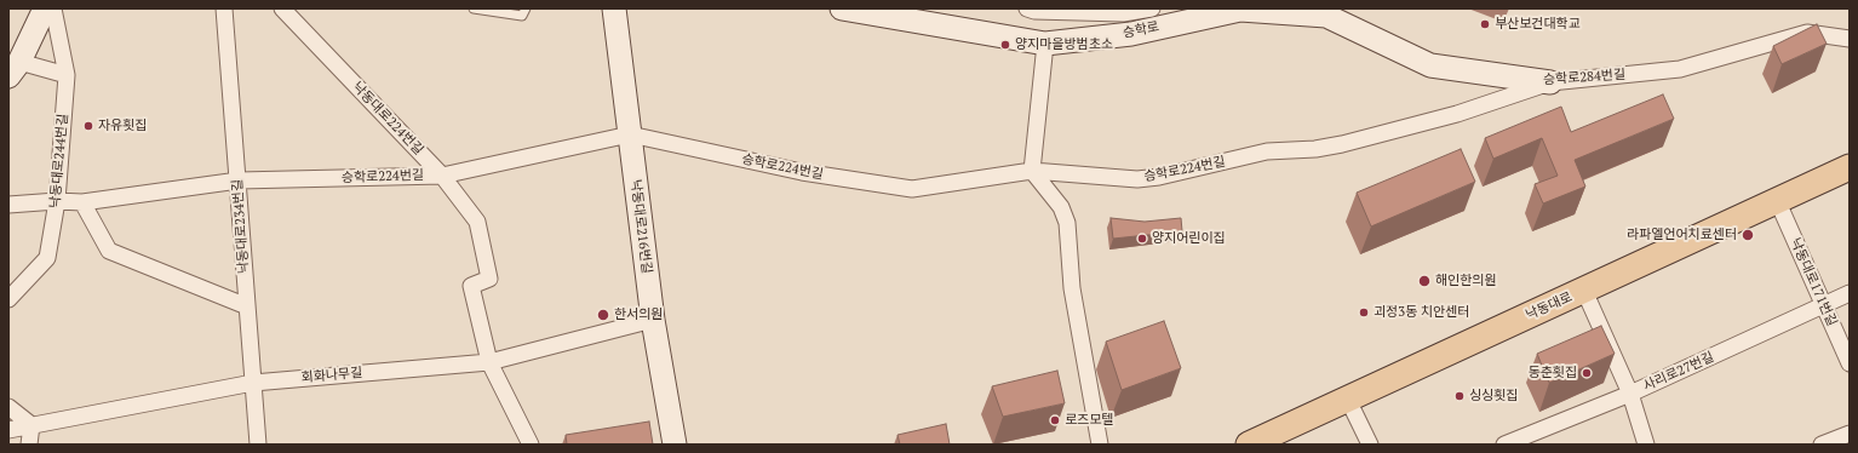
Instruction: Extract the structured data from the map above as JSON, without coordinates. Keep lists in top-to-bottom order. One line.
{"streets":{"main road":["낙동대로"],"street":["승학로","승학로284번길","낙동대로224번길","낙동대로244번길","승학로224번길","낙동대로234번길","낙동대로216번길","낙동대로171번길","사리로27번길","회화나무길"]},"crossings":[["승학로","승학로284번길"],["승학로284번길","승학로224번길"],["낙동대로224번길","승학로224번길"],["낙동대로224번길","회화나무길"],["낙동대로244번길","승학로224번길"],["승학로224번길","낙동대로234번길"],["승학로224번길","낙동대로216번길"],["낙동대로234번길","회화나무길"],["낙동대로216번길","회화나무길"],["낙동대로171번길","낙동대로"],["낙동대로171번길","사리로27번길"]],"places":["부산보건대학교","양지마을방범초소","자유횟집","라파엘언어치료센터","양지어린이집","해인한의원","괴정3동 치안센터","한서의원","동춘횟집","싱싱횟집","로즈모텔"]}
